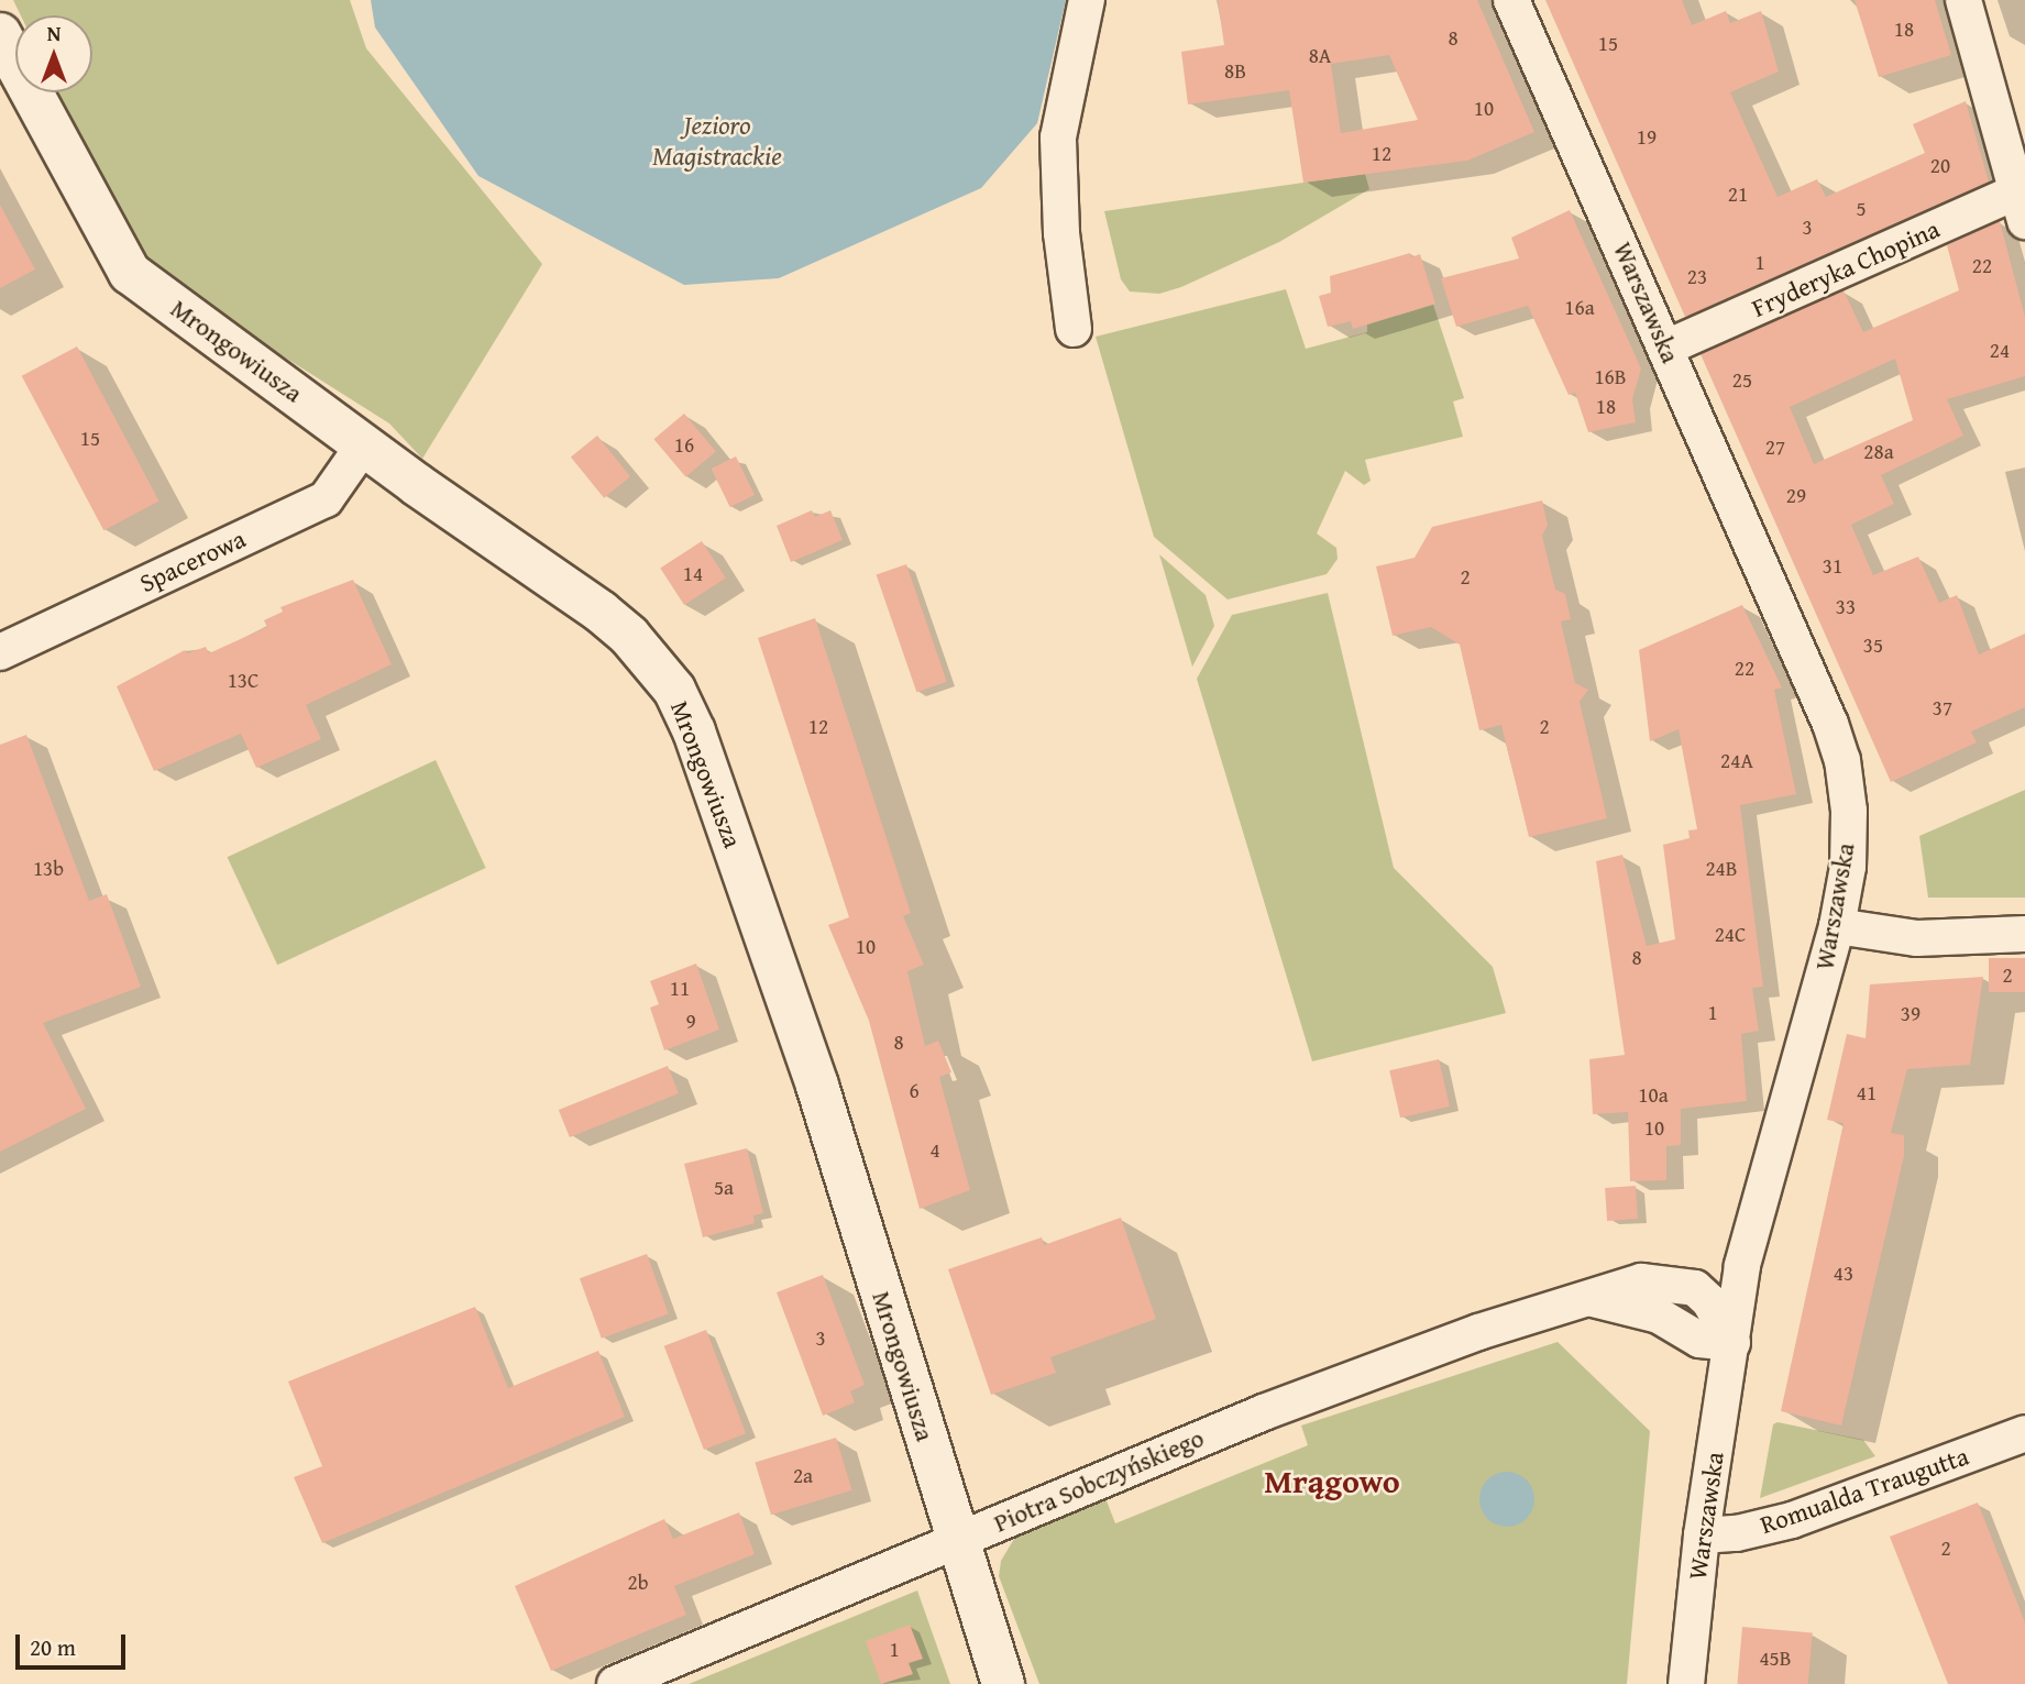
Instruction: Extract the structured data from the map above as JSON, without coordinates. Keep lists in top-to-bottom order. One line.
{"streets":{"street":["Fryderyka Chopina","Warszawska","Mrongowiusza","Spacerowa","Piotra Sobczyńskiego","Romualda Traugutta"]},"crossings":[["Fryderyka Chopina","Warszawska"],["Warszawska","Piotra Sobczyńskiego"],["Warszawska","Romualda Traugutta"],["Mrongowiusza","Spacerowa"],["Mrongowiusza","Piotra Sobczyńskiego"]],"districts":["Mrągowo"],"water":["Jezioro Magistrackie"],"house_numbers":["18","8","15","8A","8B","10","19","12","20","21","5","3","1","22","23","16a","24","16B","25","18","15","16","27","28a","29","31","14","2","33","35","22","13C","37","12","2","24A","13b","24B","24C","10","8","2","11","1","39","9","8","6","41","10a","10","4","5a","43","3","2a","2","2b","1","45B"],"scale_bar":"20 m","north":"top"}
